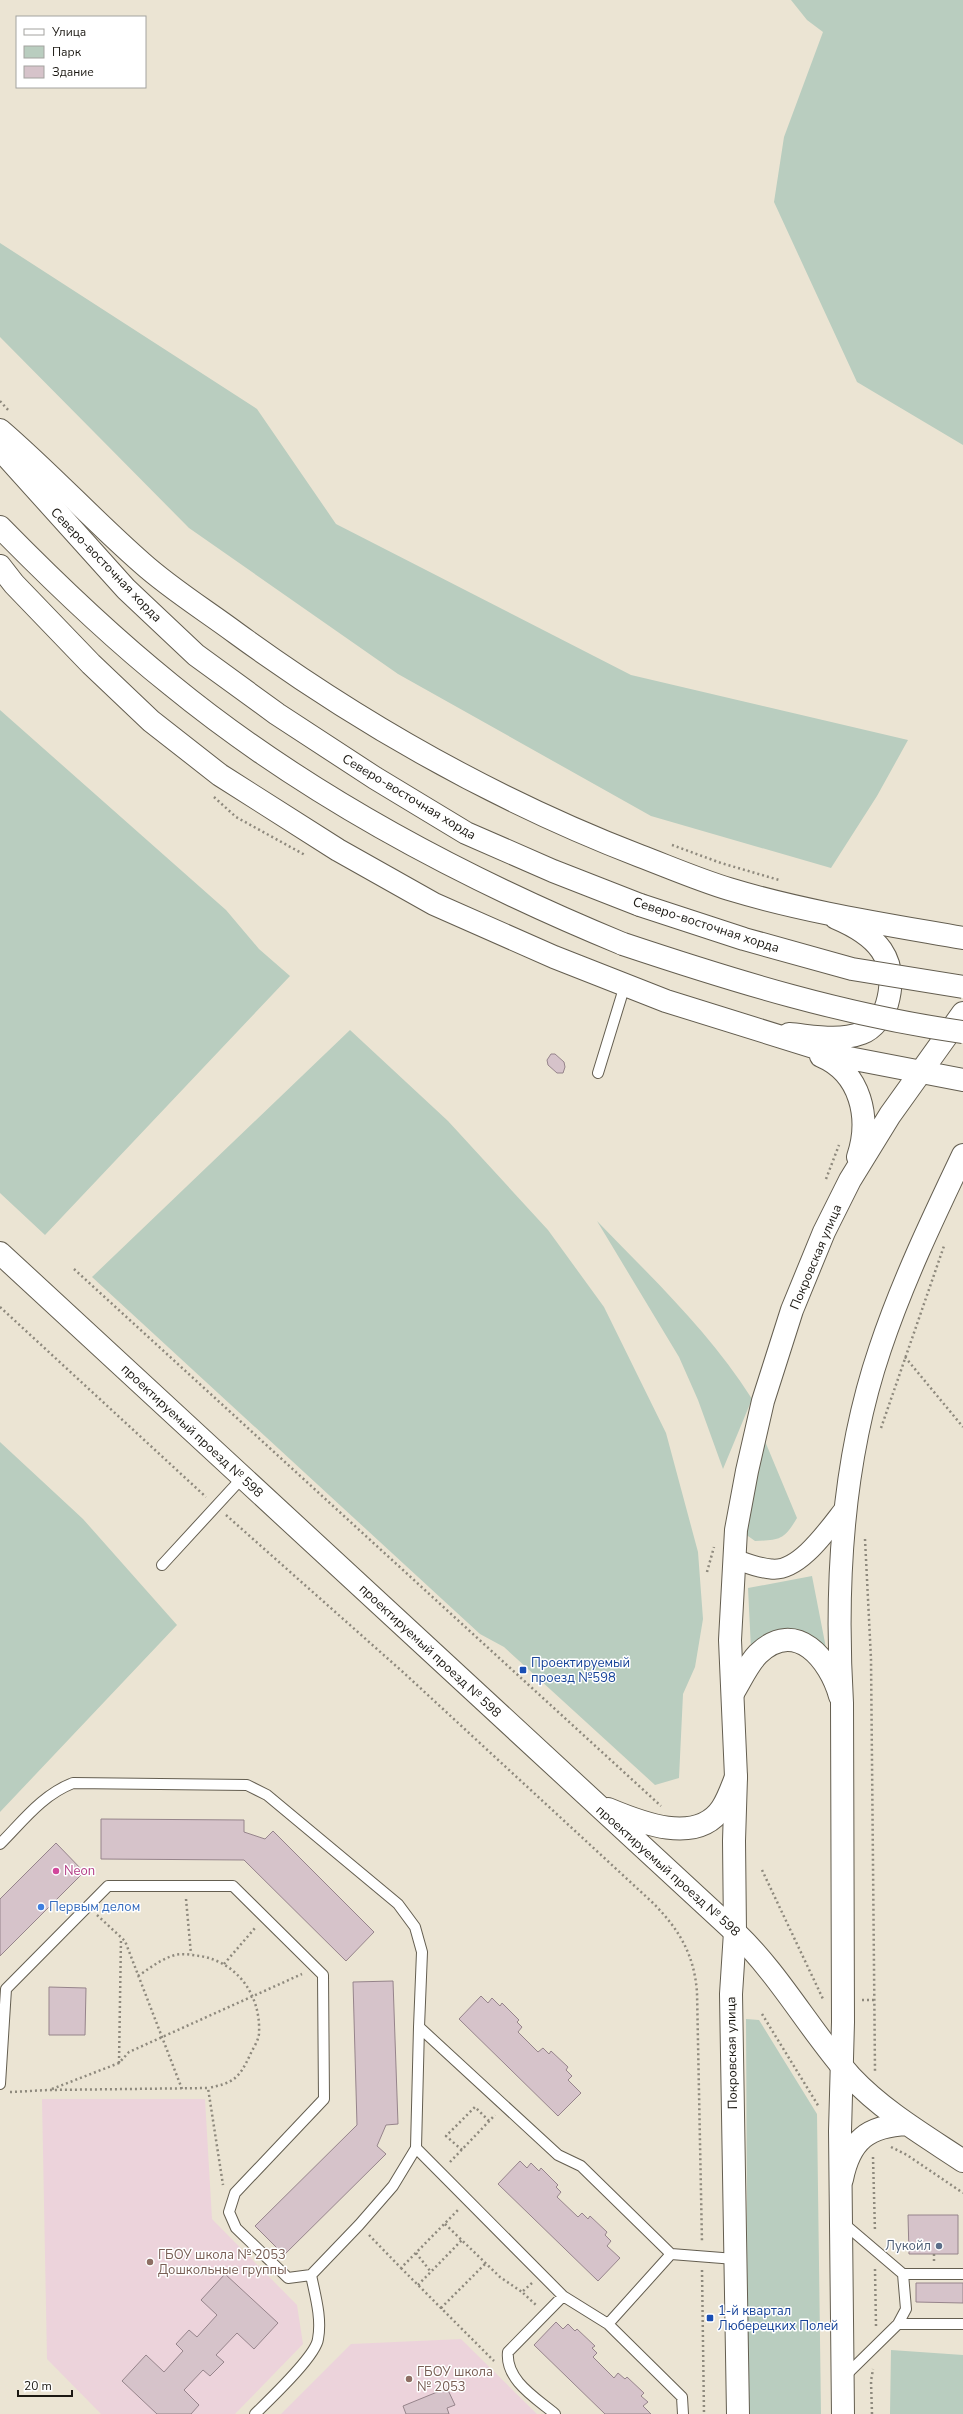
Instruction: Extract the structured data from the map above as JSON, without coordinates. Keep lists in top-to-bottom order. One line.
{"streets":{"main road":["Северо-восточная хорда","Покровская улица","проектируемый проезд № 598"]},"crossings":[["Покровская улица","проектируемый проезд № 598"]],"places":{"transit":["Проектируемый проезд №598","1-й квартал Люберецких Полей"],"other":["Neon","Первым делом","Лукойл","ГБОУ школа № 2053 Дошкольные группы","ГБОУ школа № 2053"]},"legend":["Улица","Парк","Здание"],"scale_bar":"20 m"}
